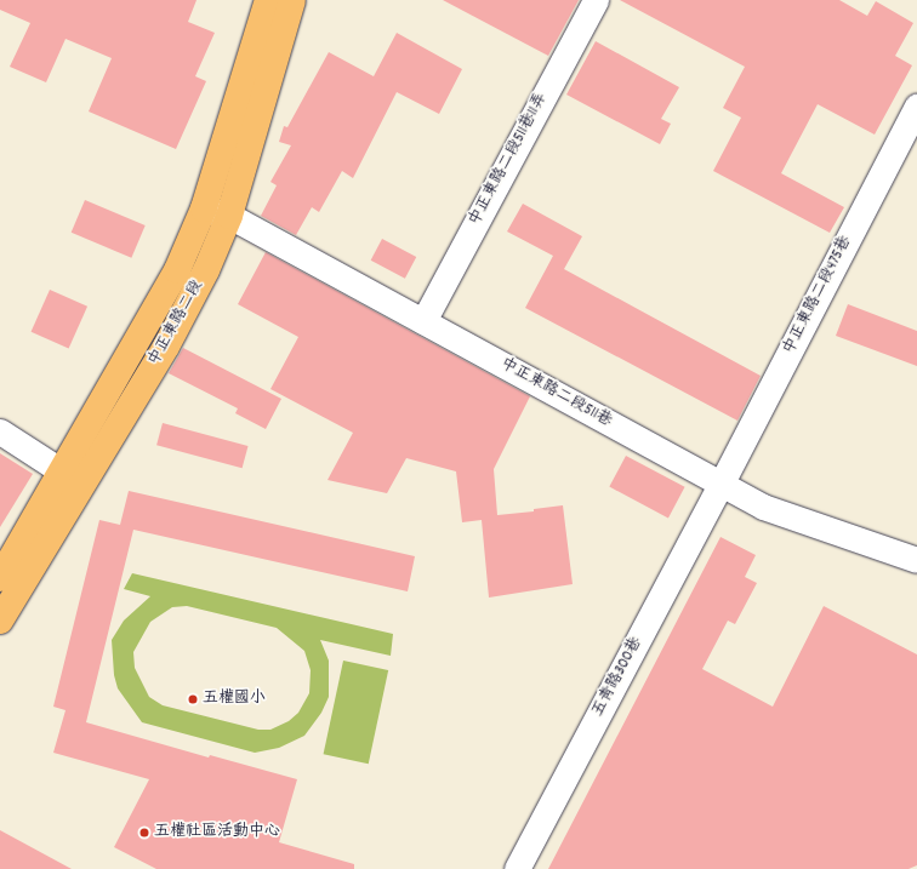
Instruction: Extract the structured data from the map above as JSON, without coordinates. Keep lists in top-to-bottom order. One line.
{"streets":{"main road":["中正東路二段"],"street":["中正東路二段511巷11弄","中正東路二段475巷","中正東路二段511巷","五青路300巷"]},"crossings":[["中正東路二段511巷11弄","中正東路二段511巷"],["中正東路二段475巷","中正東路二段511巷"],["中正東路二段475巷","五青路300巷"],["中正東路二段","中正東路二段511巷"],["中正東路二段511巷","五青路300巷"]],"places":["五權國小","五權社區活動中心"]}
